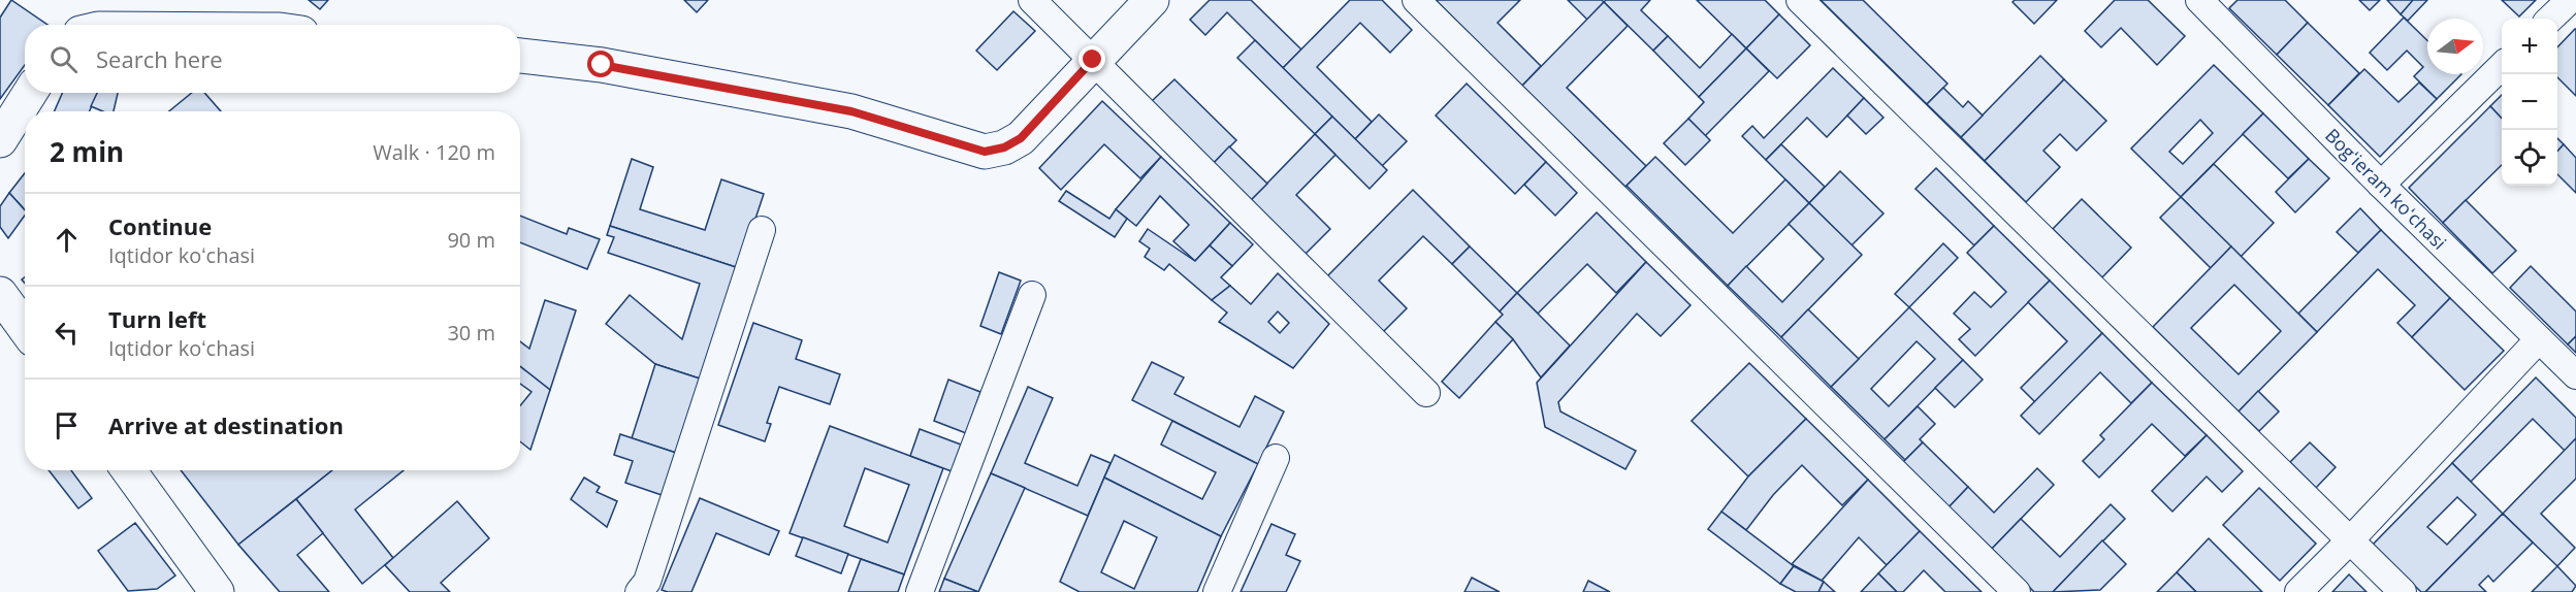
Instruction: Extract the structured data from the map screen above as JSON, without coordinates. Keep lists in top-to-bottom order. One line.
{"streets":{"street":["Bogʻieram koʻchasi"]},"north":"right","page":{"map_buttons":["+","−"],"search":"Search here","heading":["2 min","Walk · 120 m"],"list":[["Continue","Iqtidor koʻchasi","90 m"],["Turn left","Iqtidor koʻchasi","30 m"],"Arrive at destination"]}}
